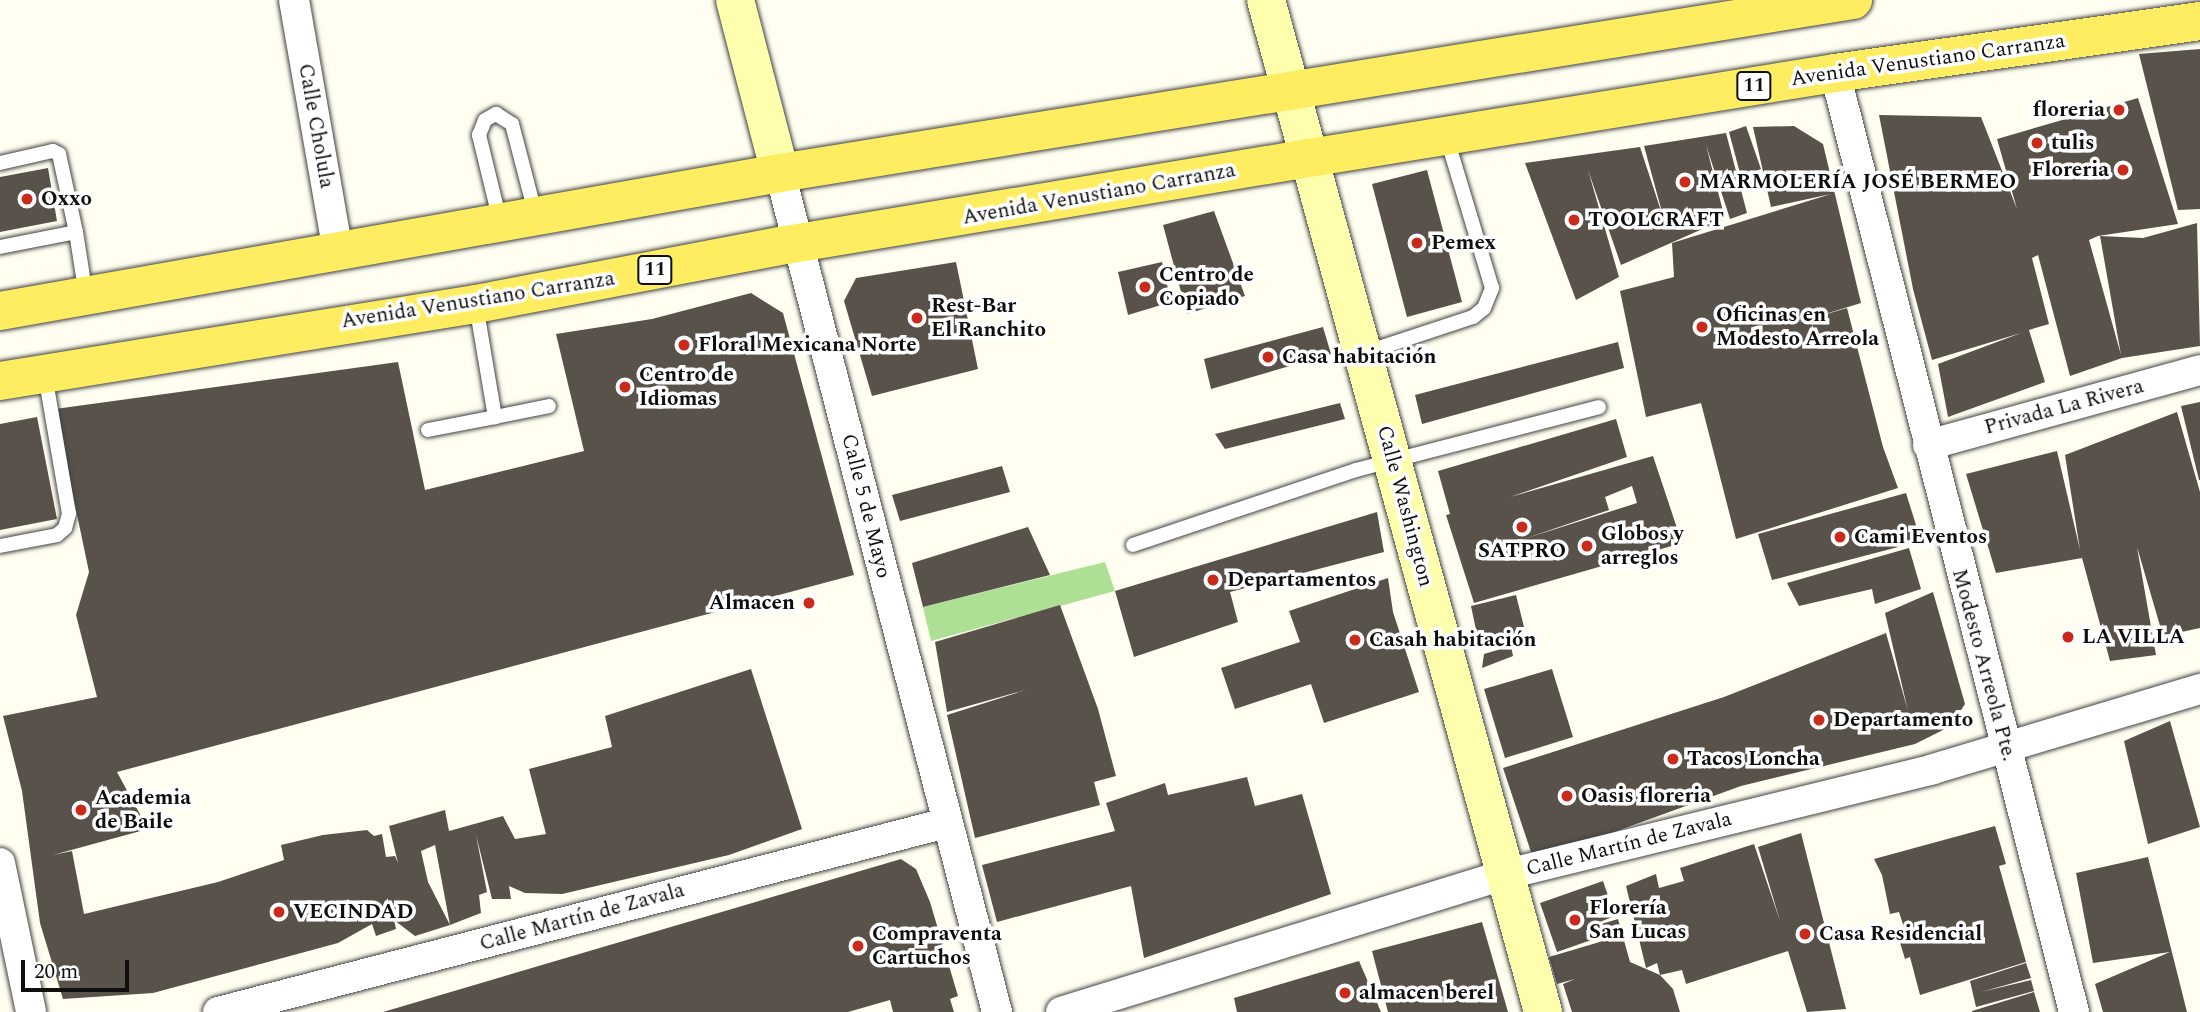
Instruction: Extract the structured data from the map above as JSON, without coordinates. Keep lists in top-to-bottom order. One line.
{"streets":{"main road":["Avenida Venustiano Carranza","11","Calle 5 de Mayo","Calle Washington"],"street":["Calle Cholula","Privada La Rivera","Modesto Arreola Pte.","Calle Martín de Zavala"]},"crossings":[["Avenida Venustiano Carranza","Calle 5 de Mayo"],["Avenida Venustiano Carranza","Calle Washington"],["Avenida Venustiano Carranza","Modesto Arreola Pte."],["Privada La Rivera","Modesto Arreola Pte."],["Calle 5 de Mayo","Calle Martín de Zavala"],["Calle Washington","Calle Martín de Zavala"],["Modesto Arreola Pte.","Calle Martín de Zavala"]],"places":["floreria","tulis","Floreria","MARMOLERÍA JOSÉ BERMEO","Oxxo","TOOLCRAFT","Pemex","Centro de Copiado","Rest-Bar El Ranchito","Oficinas en Modesto Arreola","Floral Mexicana Norte","Casa habitación","Centro de Idiomas","SATPRO","Cami Eventos","Globos y arreglos","Departamentos","Almacen","LA VILLA","Casah habitación","Departamento","Tacos Loncha","Oasis floreria","Academia de Baile","VECINDAD","Florería San Lucas","Casa Residencial","Compraventa Cartuchos","almacen berel"],"scale_bar":"20 m"}
